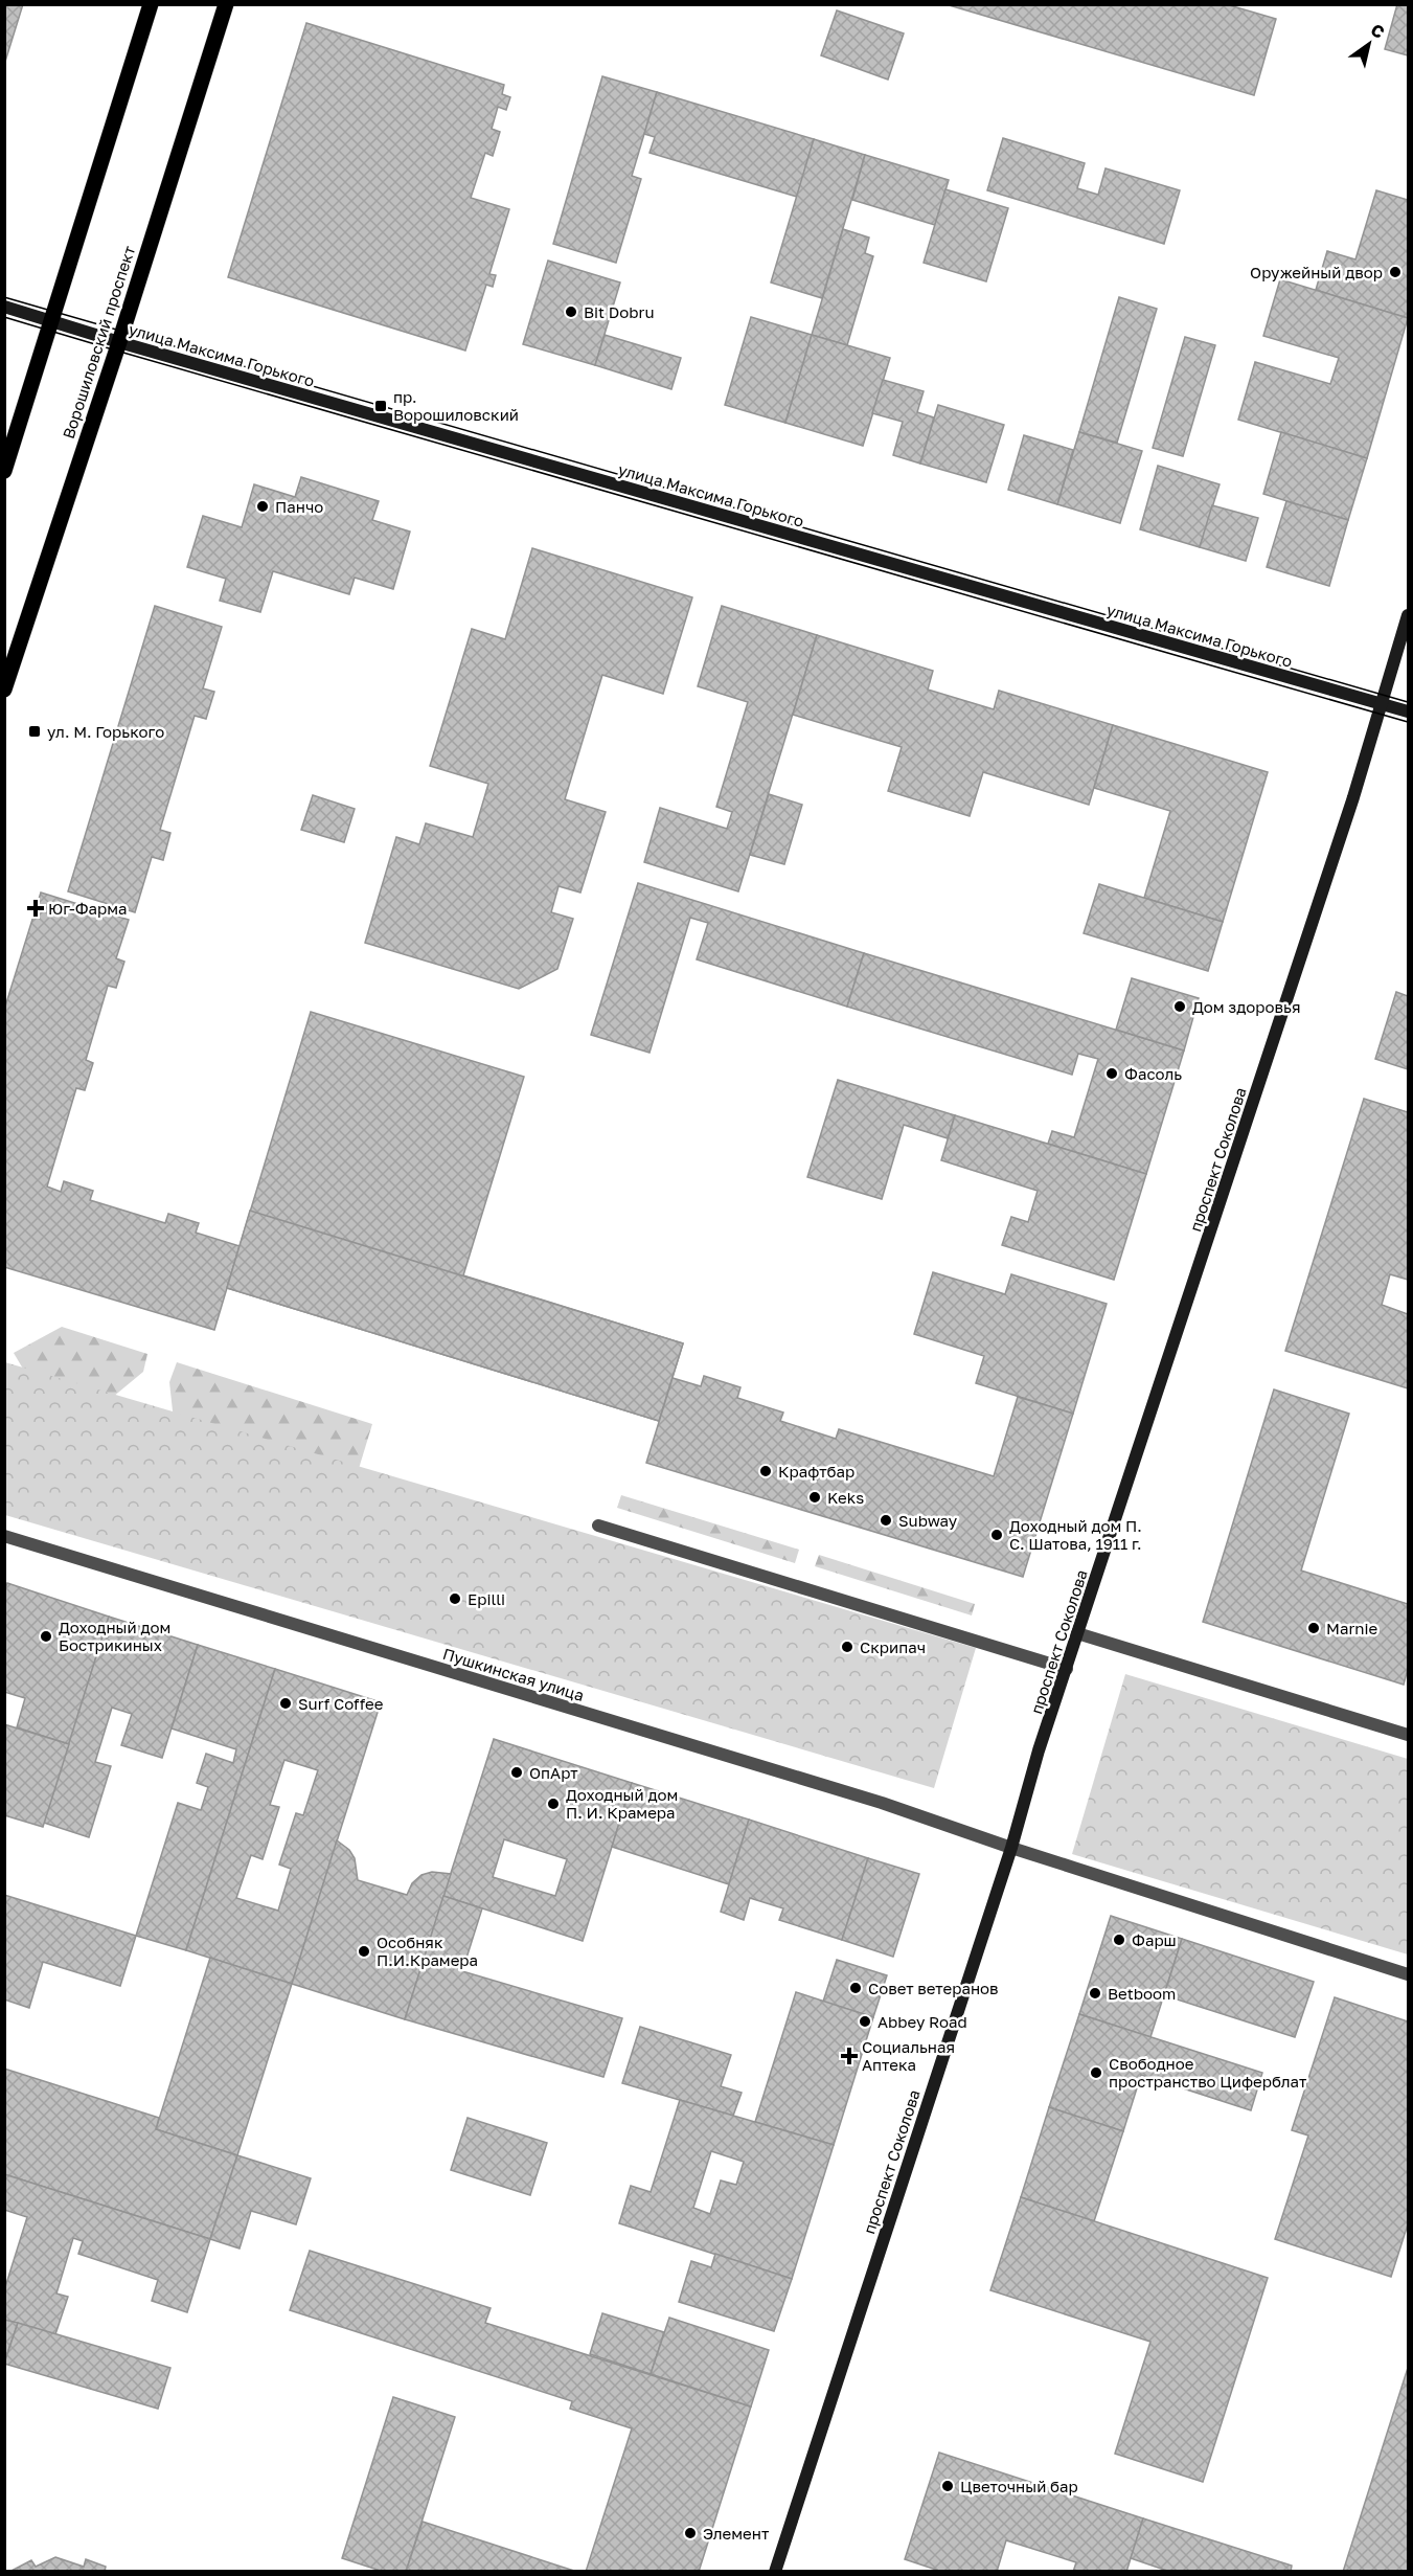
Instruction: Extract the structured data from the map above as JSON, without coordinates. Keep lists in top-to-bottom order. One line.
{"streets":{"main road":["Ворошиловский проспект","улица Максима Горького","проспект Соколова"],"street":["Пушкинская улица"]},"crossings":[["Ворошиловский проспект","улица Максима Горького"],["улица Максима Горького","проспект Соколова"],["проспект Соколова","Пушкинская улица"]],"places":{"other":["Оружейный двор","Bit Dobru","Панчо","Дом здоровья","Фасоль","Крафтбар","Keks","Subway","Доходный дом П. С. Шатова, 1911 г.","Epilli","Marnie","Доходный дом Бострикиных","Скрипач","Surf Coffee","ОпАрт","Доходный дом П. И. Крамера","Фарш","Особняк П.И.Крамера","Совет ветеранов","Betboom","Abbey Road","Свободное пространство Циферблат","Цветочный бар","Элемент"],"transit":["пр. Ворошиловский","ул. М. Горького"],"health":["Юг-Фарма","Социальная Аптека"]},"north":"top right"}
